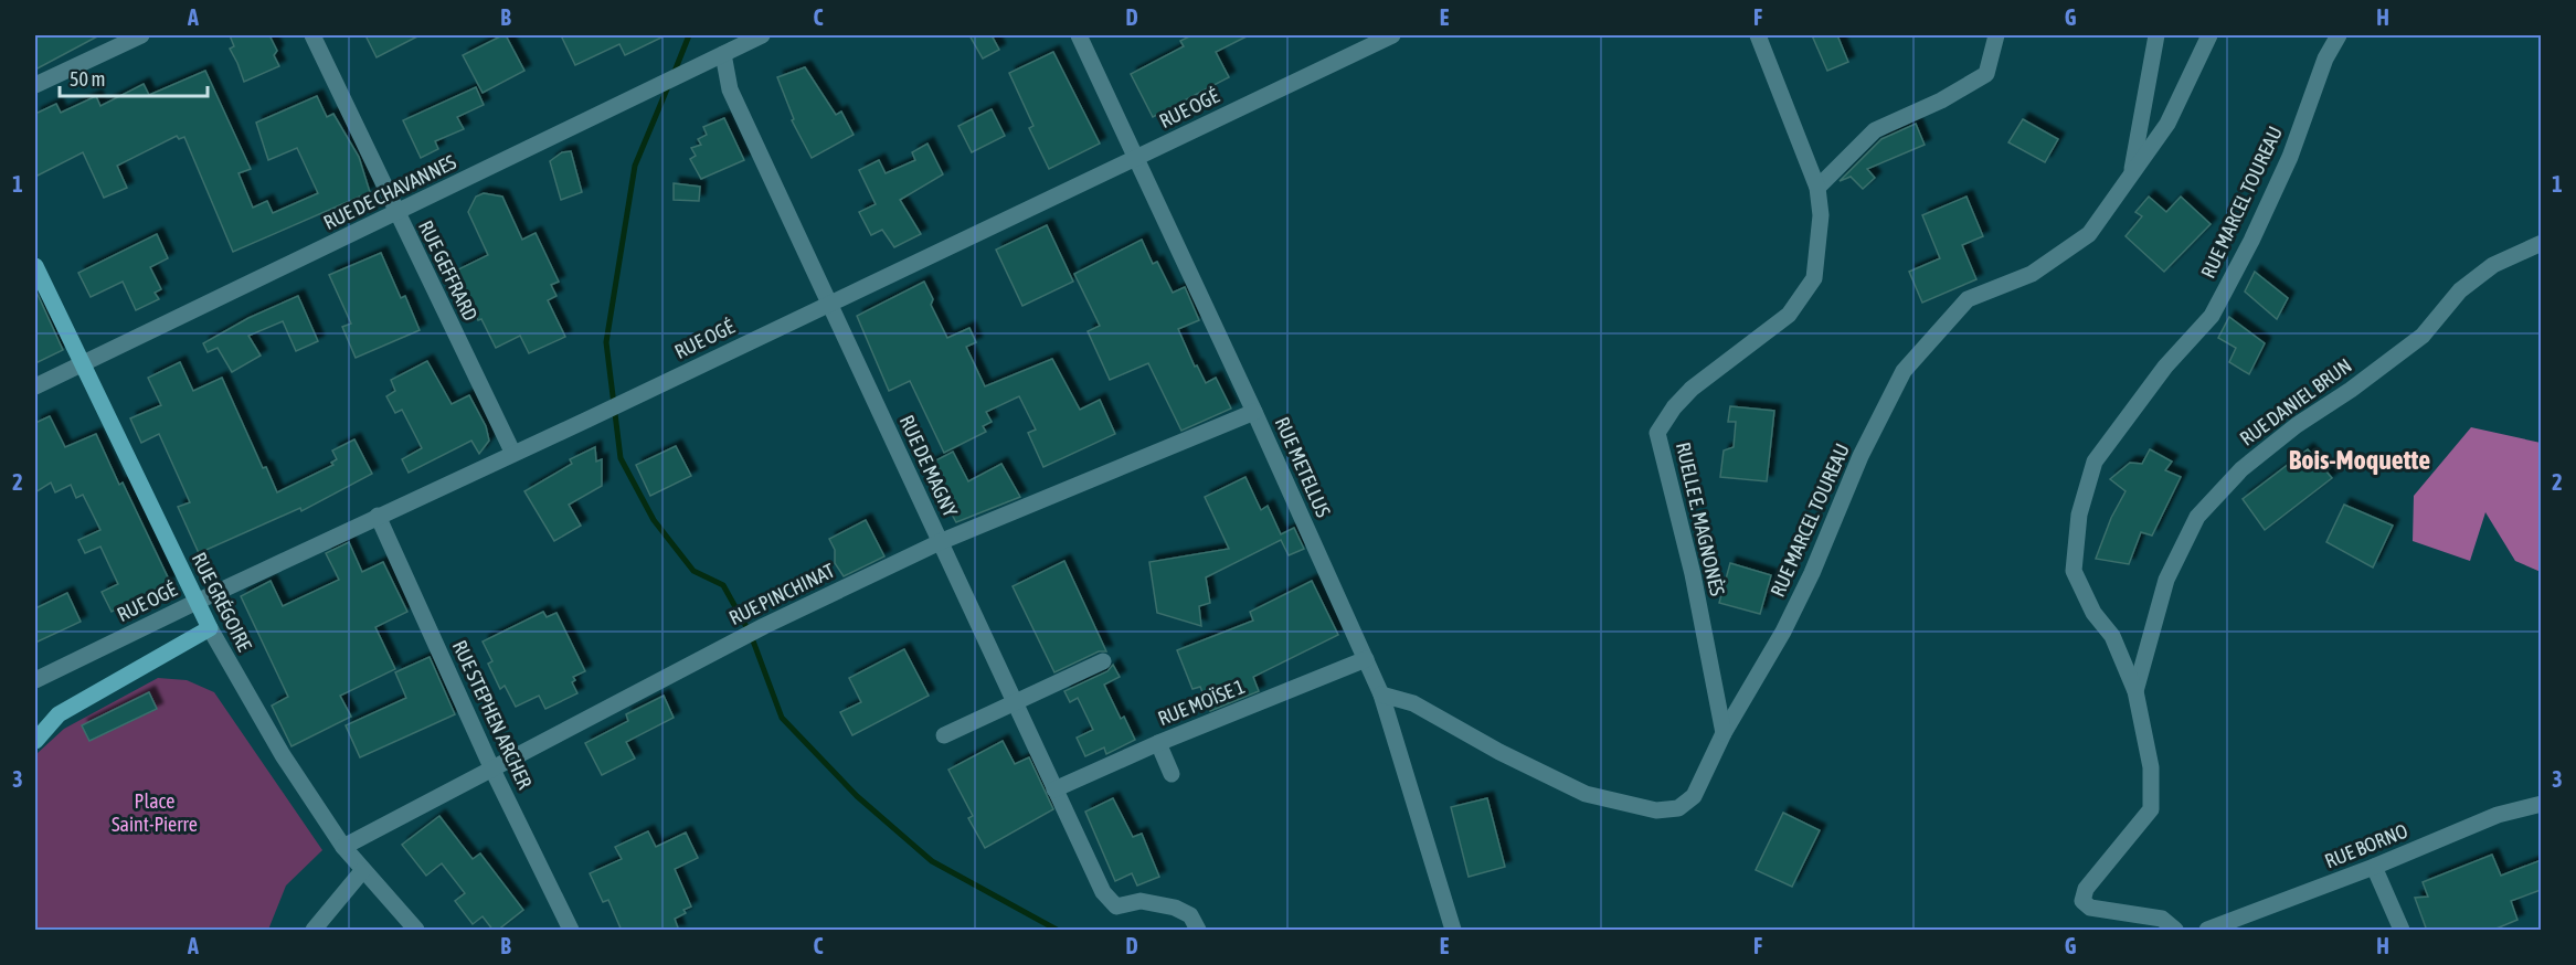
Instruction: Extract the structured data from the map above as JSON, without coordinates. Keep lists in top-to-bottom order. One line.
{"streets":{"main road":["RUE GRÉGOIRE"],"street":["RUE OGÉ","RUE DE CHAVANNES","RUE MARCEL TOUREAU","RUE GEFFRARD","RUE DANIEL BRUN","RUE DE MAGNY","RUE METELLUS","RUELLE E. MAGNONÈS","RUE PINCHINAT","RUE MOÏSE 1","RUE STEPHEN ARCHER","RUE BORNO"]},"crossings":[["RUE OGÉ","RUE GEFFRARD"],["RUE OGÉ","RUE DE MAGNY"],["RUE OGÉ","RUE METELLUS"],["RUE OGÉ","RUE GRÉGOIRE"],["RUE OGÉ","RUE STEPHEN ARCHER"],["RUE DE CHAVANNES","RUE GEFFRARD"],["RUE DE CHAVANNES","RUE DE MAGNY"],["RUE DE CHAVANNES","RUE GRÉGOIRE"],["RUE MARCEL TOUREAU","RUE DANIEL BRUN"],["RUE MARCEL TOUREAU","RUE METELLUS"],["RUE MARCEL TOUREAU","RUELLE E. MAGNONÈS"],["RUE DE MAGNY","RUE PINCHINAT"],["RUE DE MAGNY","RUE MOÏSE 1"],["RUE METELLUS","RUE PINCHINAT"],["RUE METELLUS","RUE MOÏSE 1"],["RUE PINCHINAT","RUE GRÉGOIRE"],["RUE PINCHINAT","RUE STEPHEN ARCHER"]],"districts":["Bois-Moquette"],"parks":["Place Saint-Pierre"],"scale_bar":"50 m","grid":{"columns":["A","B","C","D","E","F","G","H"],"rows":["1","2","3"]}}
